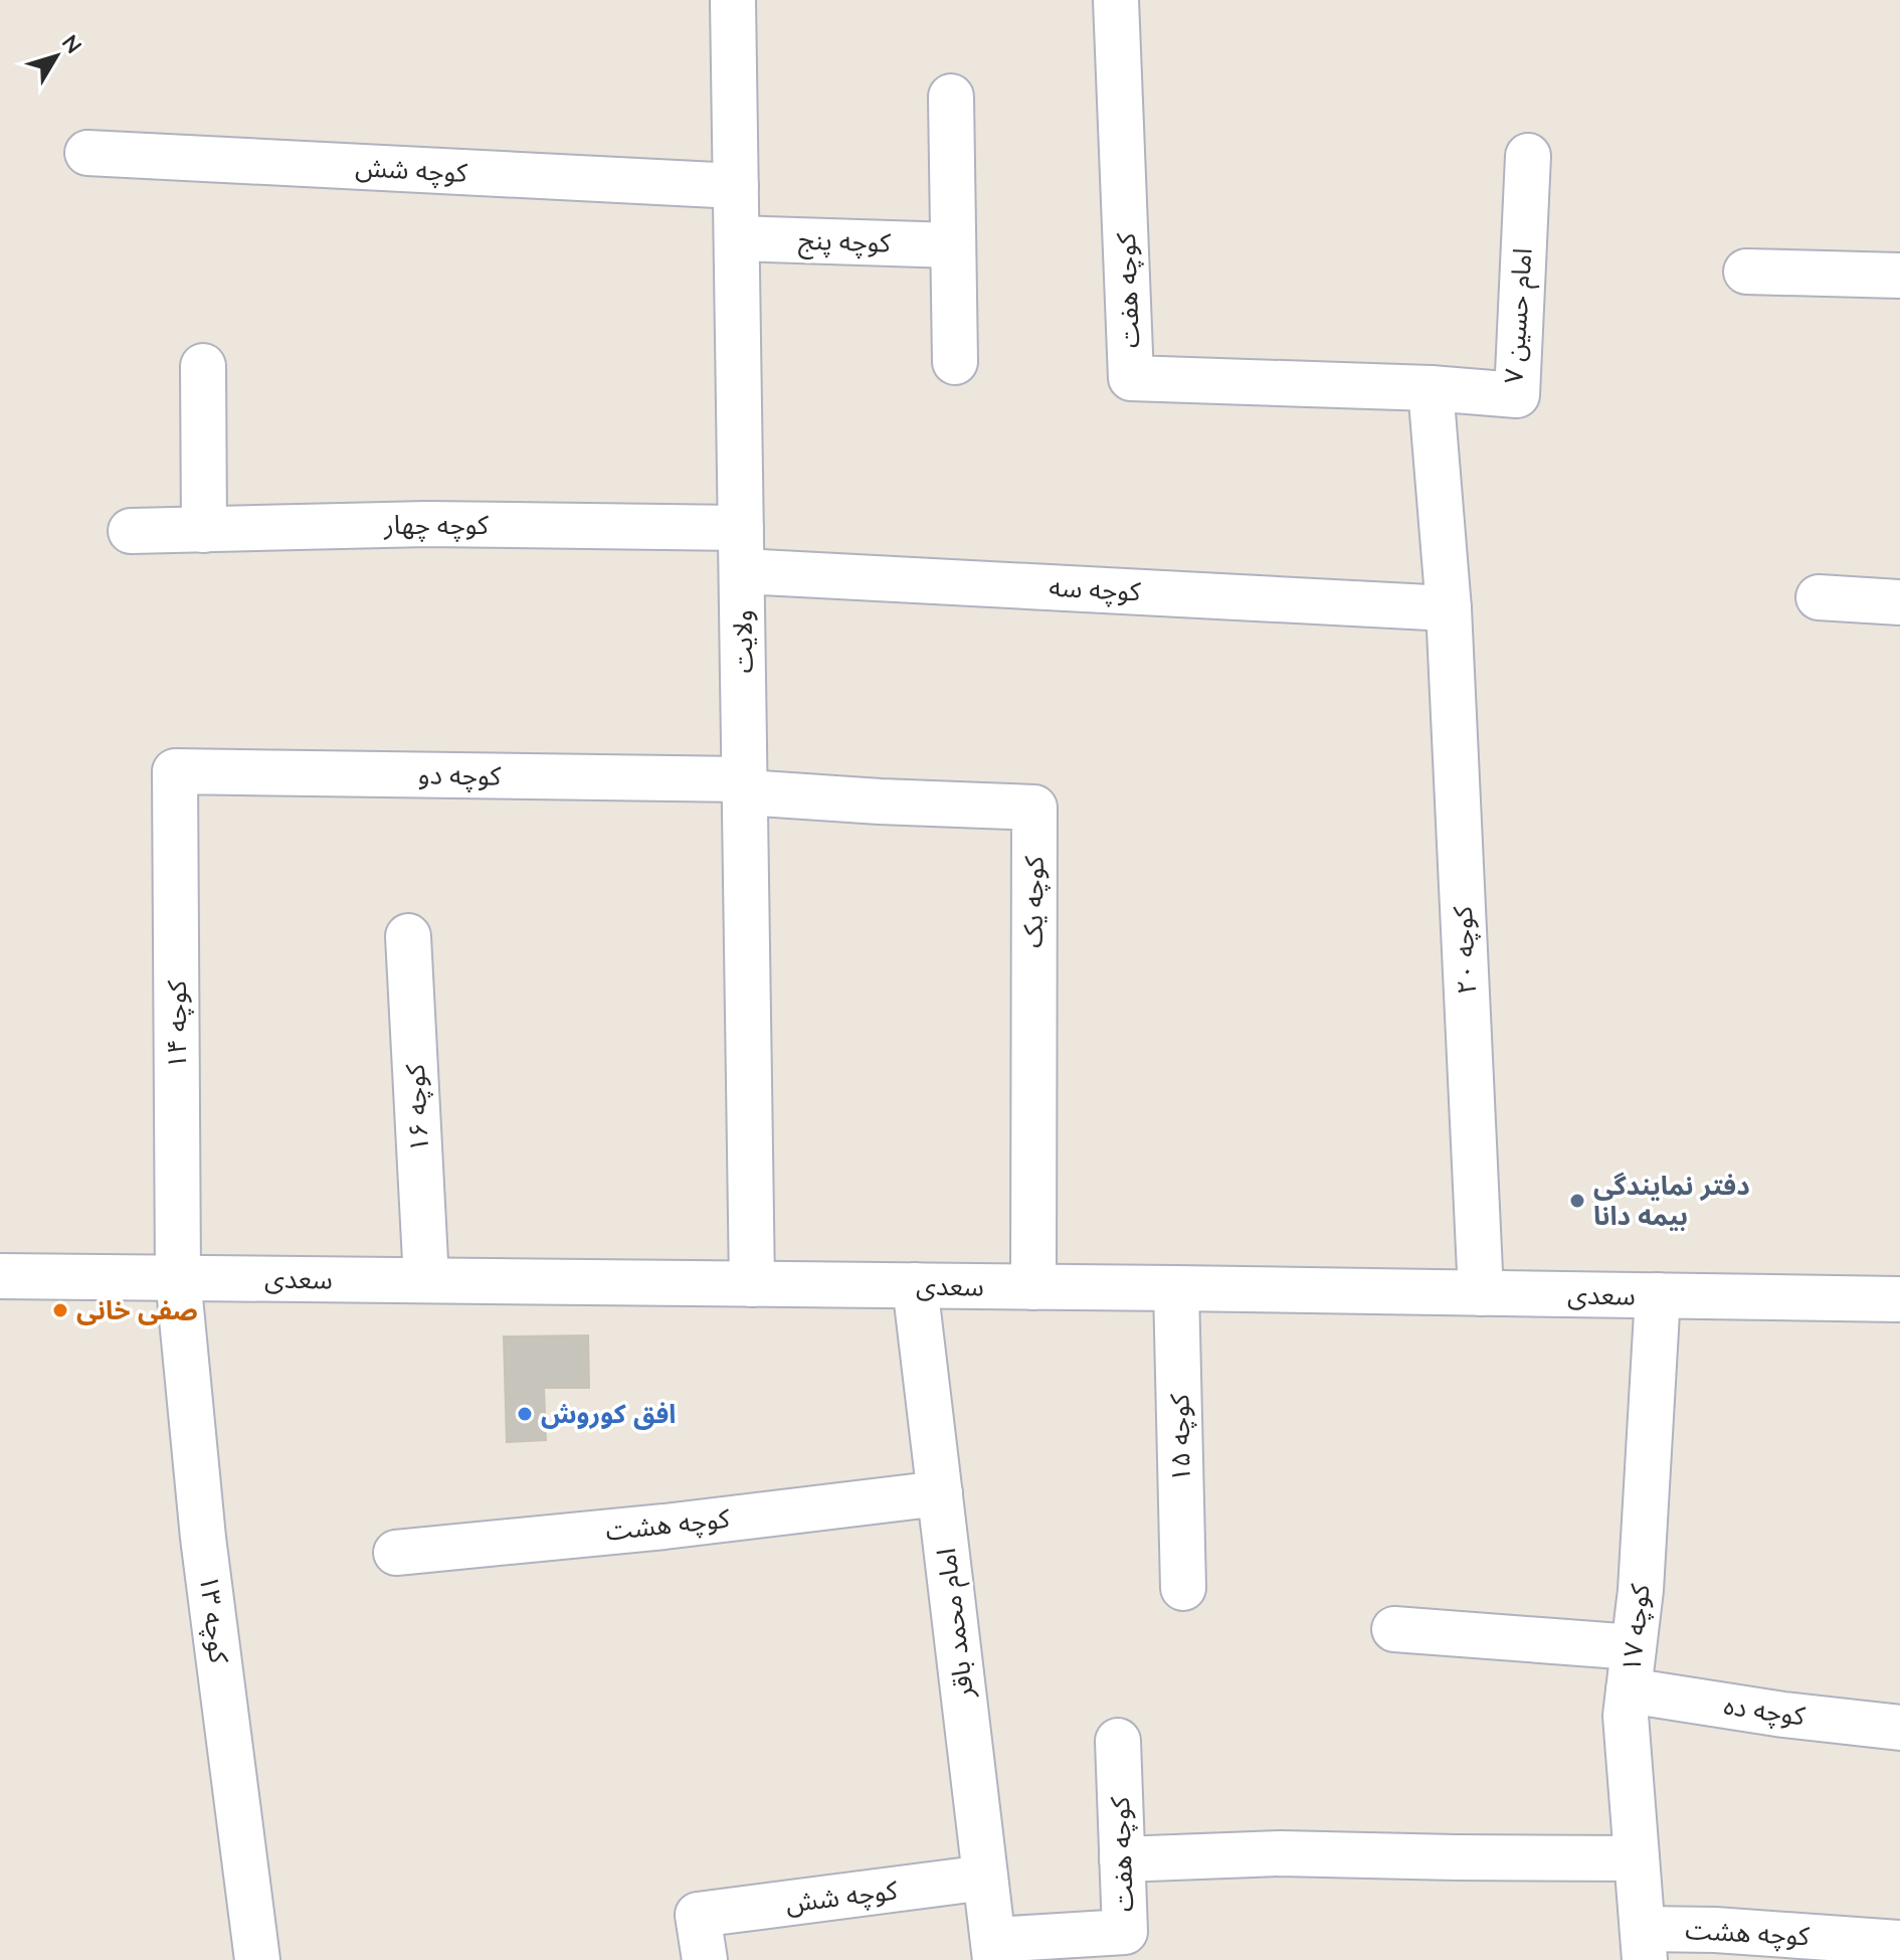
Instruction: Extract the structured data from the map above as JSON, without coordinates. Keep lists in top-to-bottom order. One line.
{"streets":{"street":["کوچه شش","کوچه پنج","کوچه هفت","امام حسین ۷","کوچه چهار","کوچه سه","ولایت","کوچه دو","کوچه یک","کوچه ۲۰","کوچه ۱۴","کوچه ۱۶","سعدی","کوچه ۱۵","کوچه هشت","کوچه ۱۳","امام محمد باقر","کوچه ۱۷","کوچه ده"]},"crossings":[["کوچه شش","ولایت"],["کوچه شش","امام محمد باقر"],["کوچه پنج","ولایت"],["کوچه هفت","امام حسین ۷"],["کوچه هفت","کوچه ۲۰"],["کوچه هفت","امام محمد باقر"],["امام حسین ۷","کوچه ۲۰"],["کوچه چهار","ولایت"],["کوچه سه","ولایت"],["کوچه سه","کوچه ۲۰"],["ولایت","کوچه دو"],["ولایت","کوچه یک"],["ولایت","سعدی"],["کوچه دو","کوچه یک"],["کوچه دو","کوچه ۱۴"],["کوچه یک","سعدی"],["کوچه ۲۰","سعدی"],["کوچه ۱۴","سعدی"],["کوچه ۱۴","کوچه ۱۳"],["کوچه ۱۶","سعدی"],["سعدی","کوچه ۱۵"],["سعدی","کوچه ۱۳"],["سعدی","امام محمد باقر"],["سعدی","کوچه ۱۷"],["کوچه هشت","امام محمد باقر"],["کوچه هشت","کوچه ۱۷"],["کوچه ۱۷","کوچه ده"]],"places":["دفتر نمایندگی بیمه دانا","صفی خانی","افق کوروش"],"north":"top right"}
